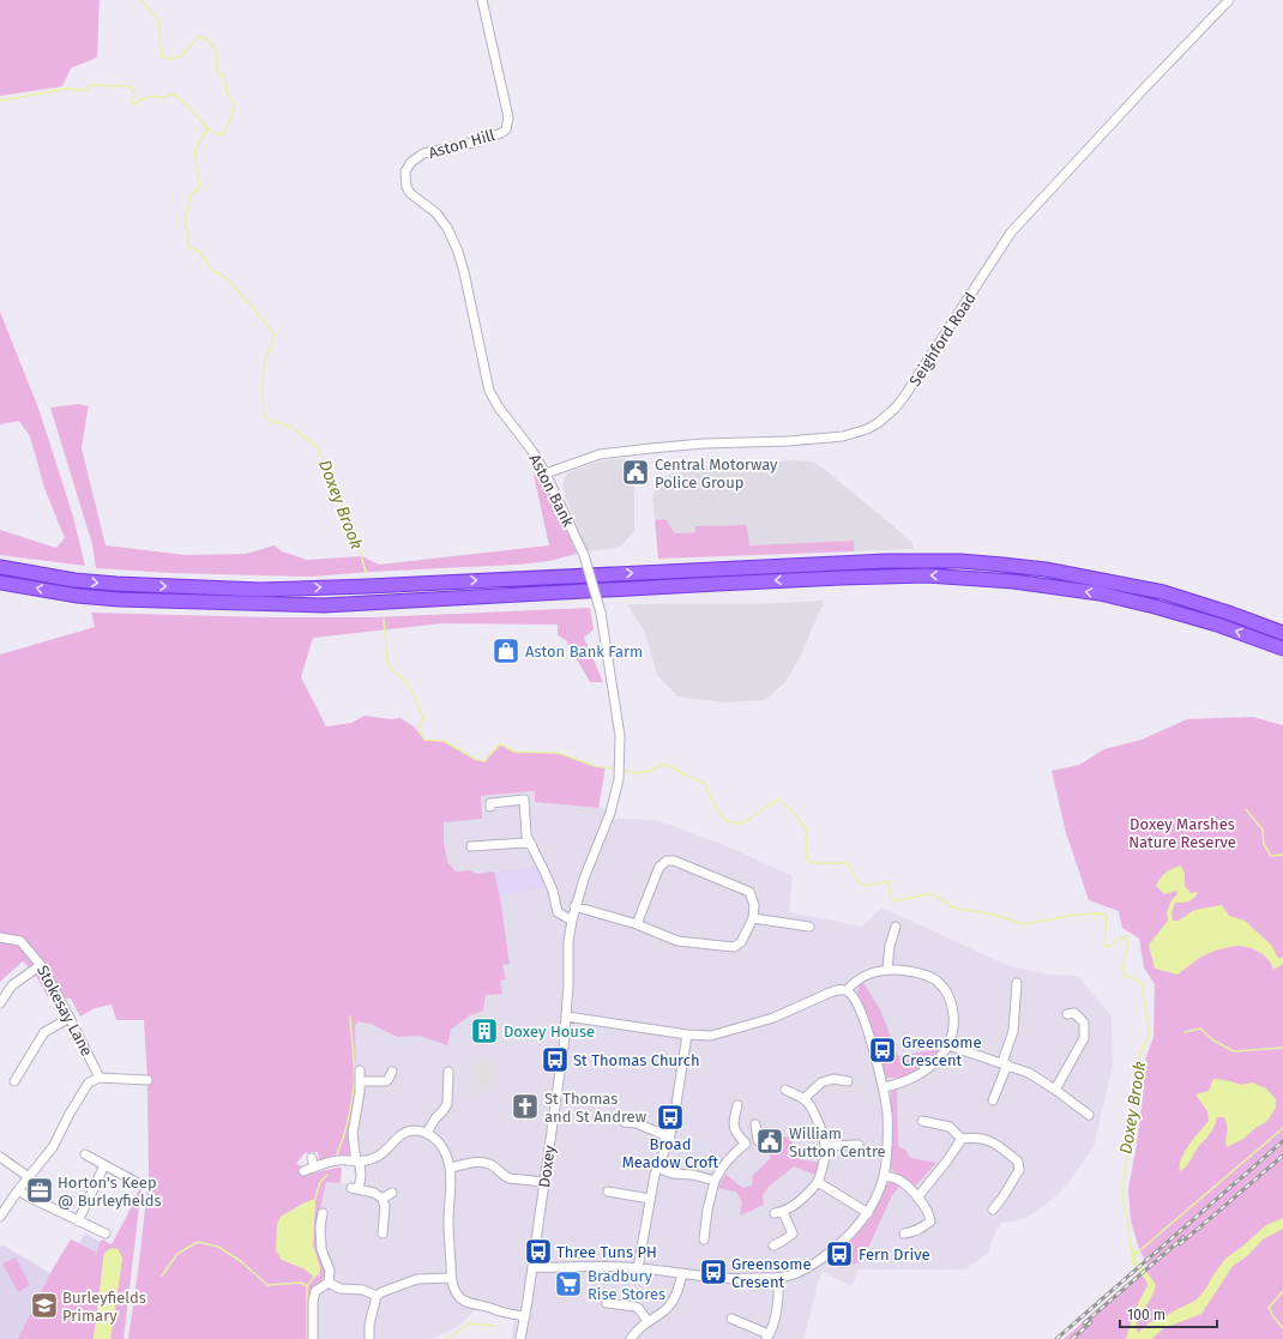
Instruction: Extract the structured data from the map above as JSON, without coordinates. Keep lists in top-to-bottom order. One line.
{"streets":{"street":["Aston Hill","Seighford Road","Aston Bank","Stokesay Lane","Doxey"]},"crossings":[["Aston Hill","Aston Bank"],["Seighford Road","Aston Bank"],["Aston Bank","Doxey"]],"water":["Doxey Brook"],"parks":["Doxey Marshes Nature Reserve"],"places":{"public building":["Central Motorway Police Group","William Sutton Centre"],"shop":["Aston Bank Farm"],"building":["Doxey House"],"bus stop":["Greensome Crescent","St Thomas Church","Broad Meadow Croft","Three Tuns PH","Fern Drive","Greensome Cresent"],"church":["St Thomas and St Andrew"],"office":["Horton's Keep @ Burleyfields"],"supermarket":["Bradbury Rise Stores"],"school or university":["Burleyfields Primary"]},"scale_bar":"100 m"}
